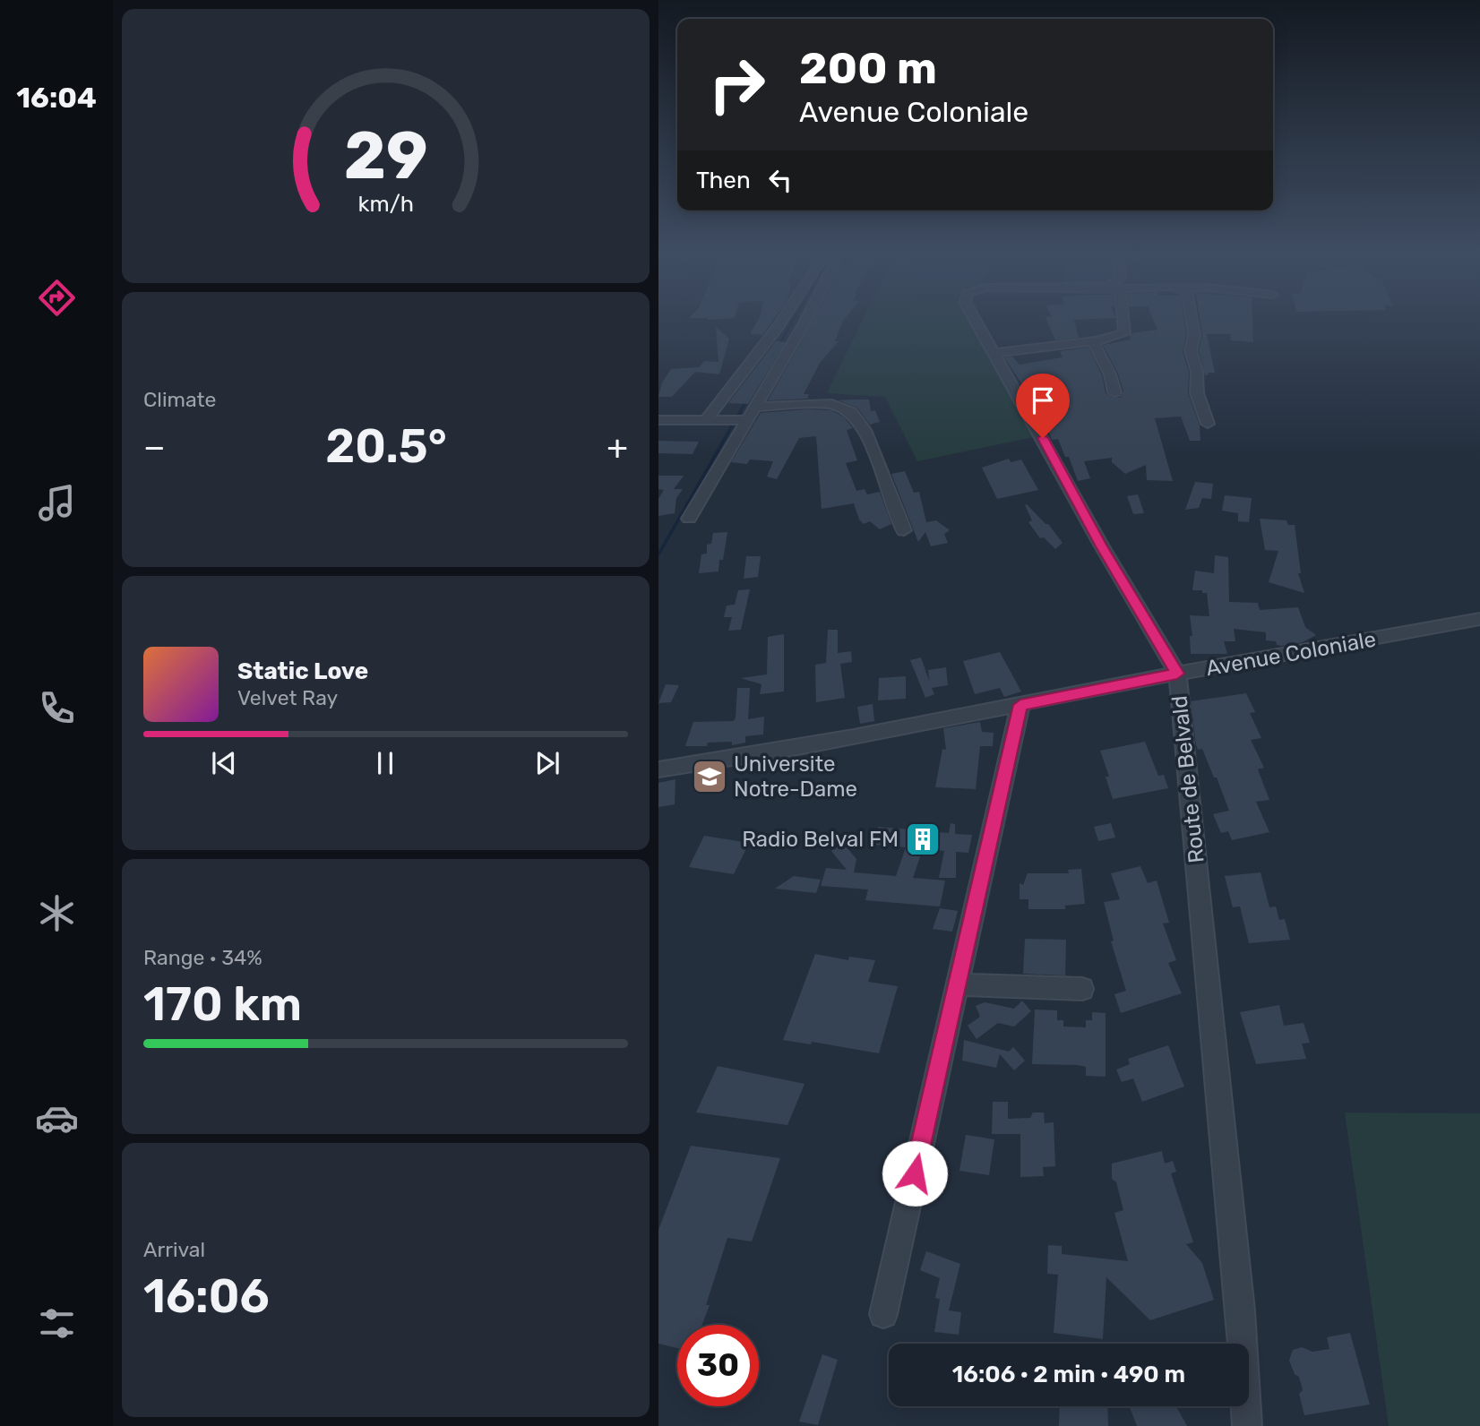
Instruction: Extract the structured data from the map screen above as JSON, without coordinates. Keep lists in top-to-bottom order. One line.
{"streets":{"street":["Avenue Coloniale","Route de Belvald"]},"crossings":[["Avenue Coloniale","Route de Belvald"]],"places":{"school or university":["Universite Notre-Dame"],"building":["Radio Belval FM"]},"page":{"tabs":"16:04","turn":["200 m","Avenue Coloniale"],"then":"Then","tile":["Climate",["Range · 34%","170 km"],["Arrival","16:06"]],"heat":["−","20.5°","+"],"song":["Static Love","Velvet Ray"],"limit":"30","trip":"16:06 · 2 min · 490 m","gauge":["29","km/h"]}}
